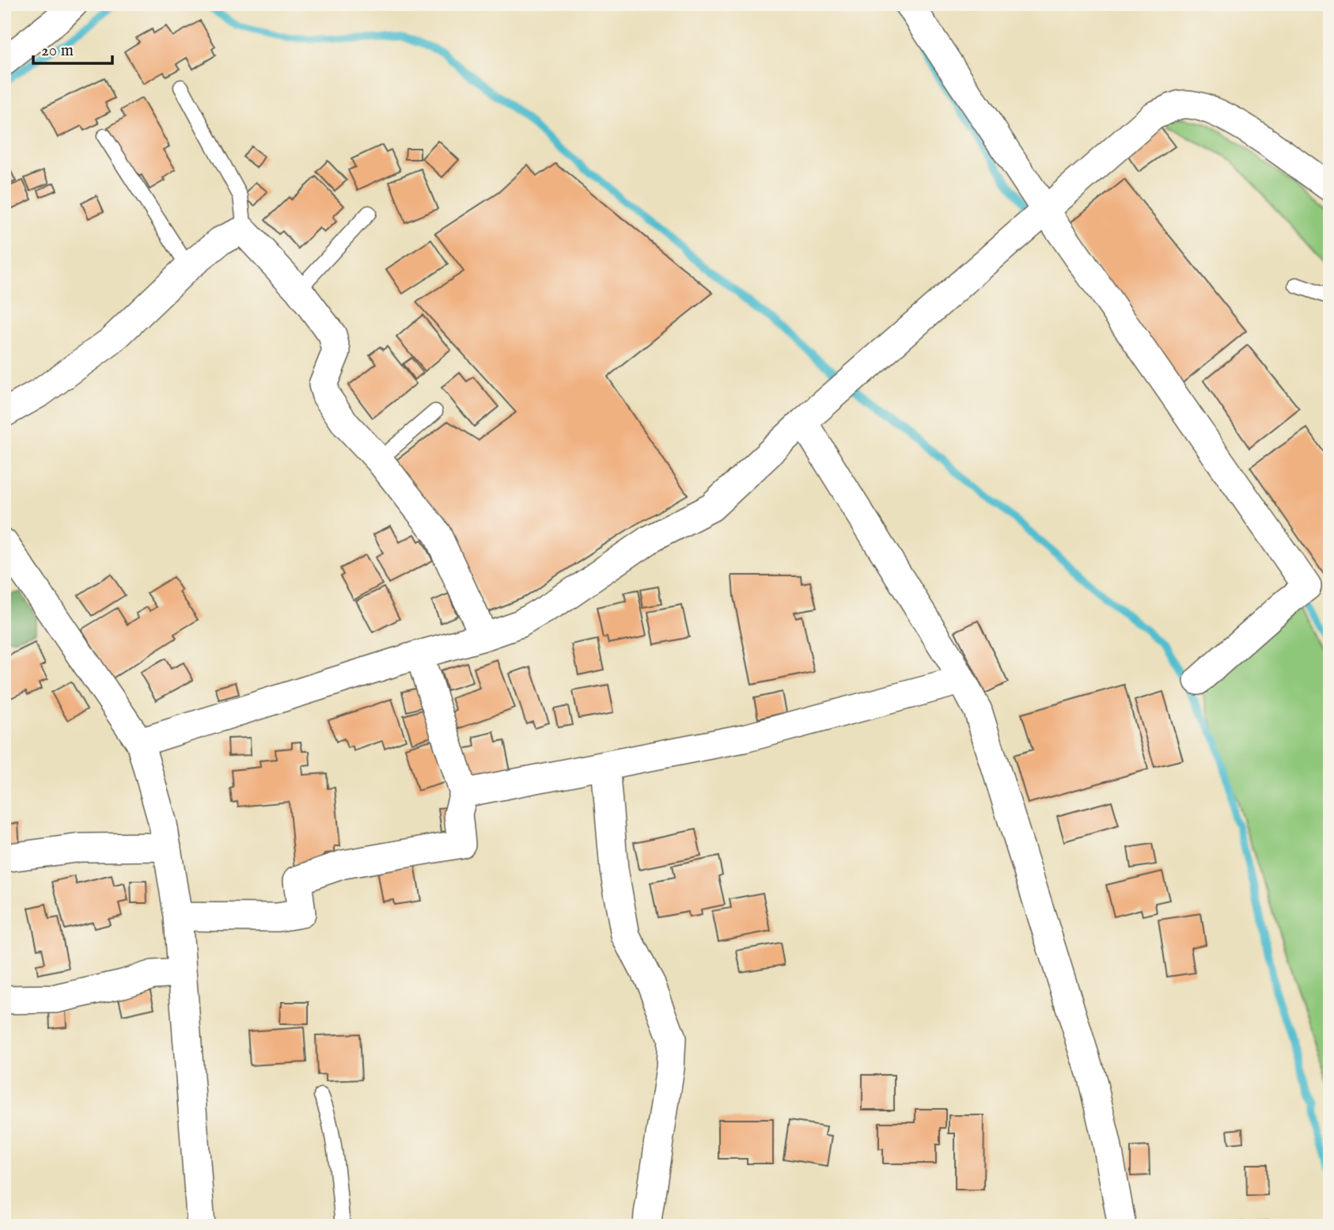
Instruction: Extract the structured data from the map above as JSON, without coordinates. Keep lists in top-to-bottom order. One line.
{"scale_bar":"20 m"}
